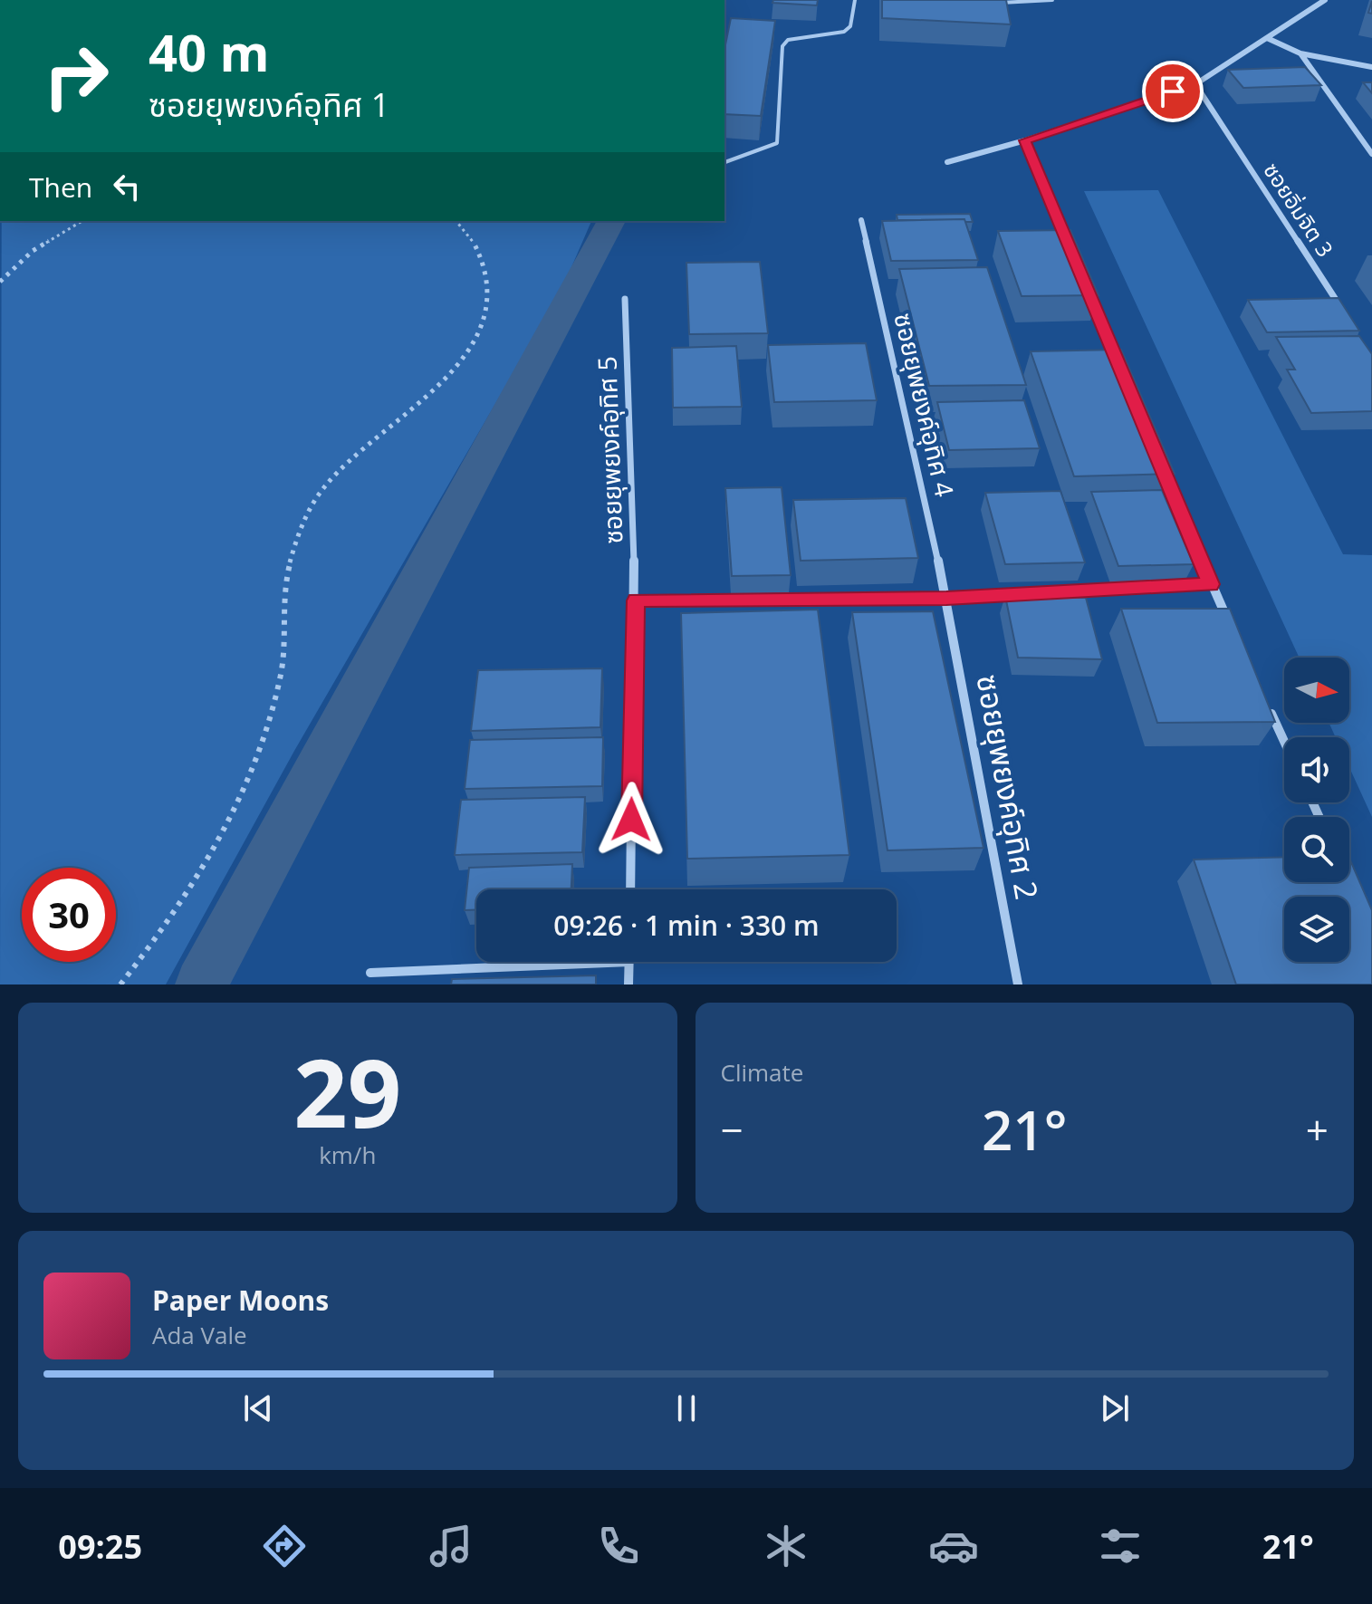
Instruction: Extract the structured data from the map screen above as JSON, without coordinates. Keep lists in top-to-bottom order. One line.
{"streets":{"street":["ซอยอิ่มจิต 3","ซอยยุพยงค์อุทิศ 4","ซอยยุพยงค์อุทิศ 5","ซอยยุพยงค์อุทิศ 2"]},"crossings":[["ซอยยุพยงค์อุทิศ 4","ซอยยุพยงค์อุทิศ 2"]],"north":"right","page":{"turn":["40 m","ซอยยุพยงค์อุทิศ 1"],"then":"Then","limit":"30","trip":"09:26 · 1 min · 330 m","tile":[["29","km/h"],"Climate"],"heat":["−","21°","+"],"song":["Paper Moons","Ada Vale"],"tabs":["09:25","21°"]}}
